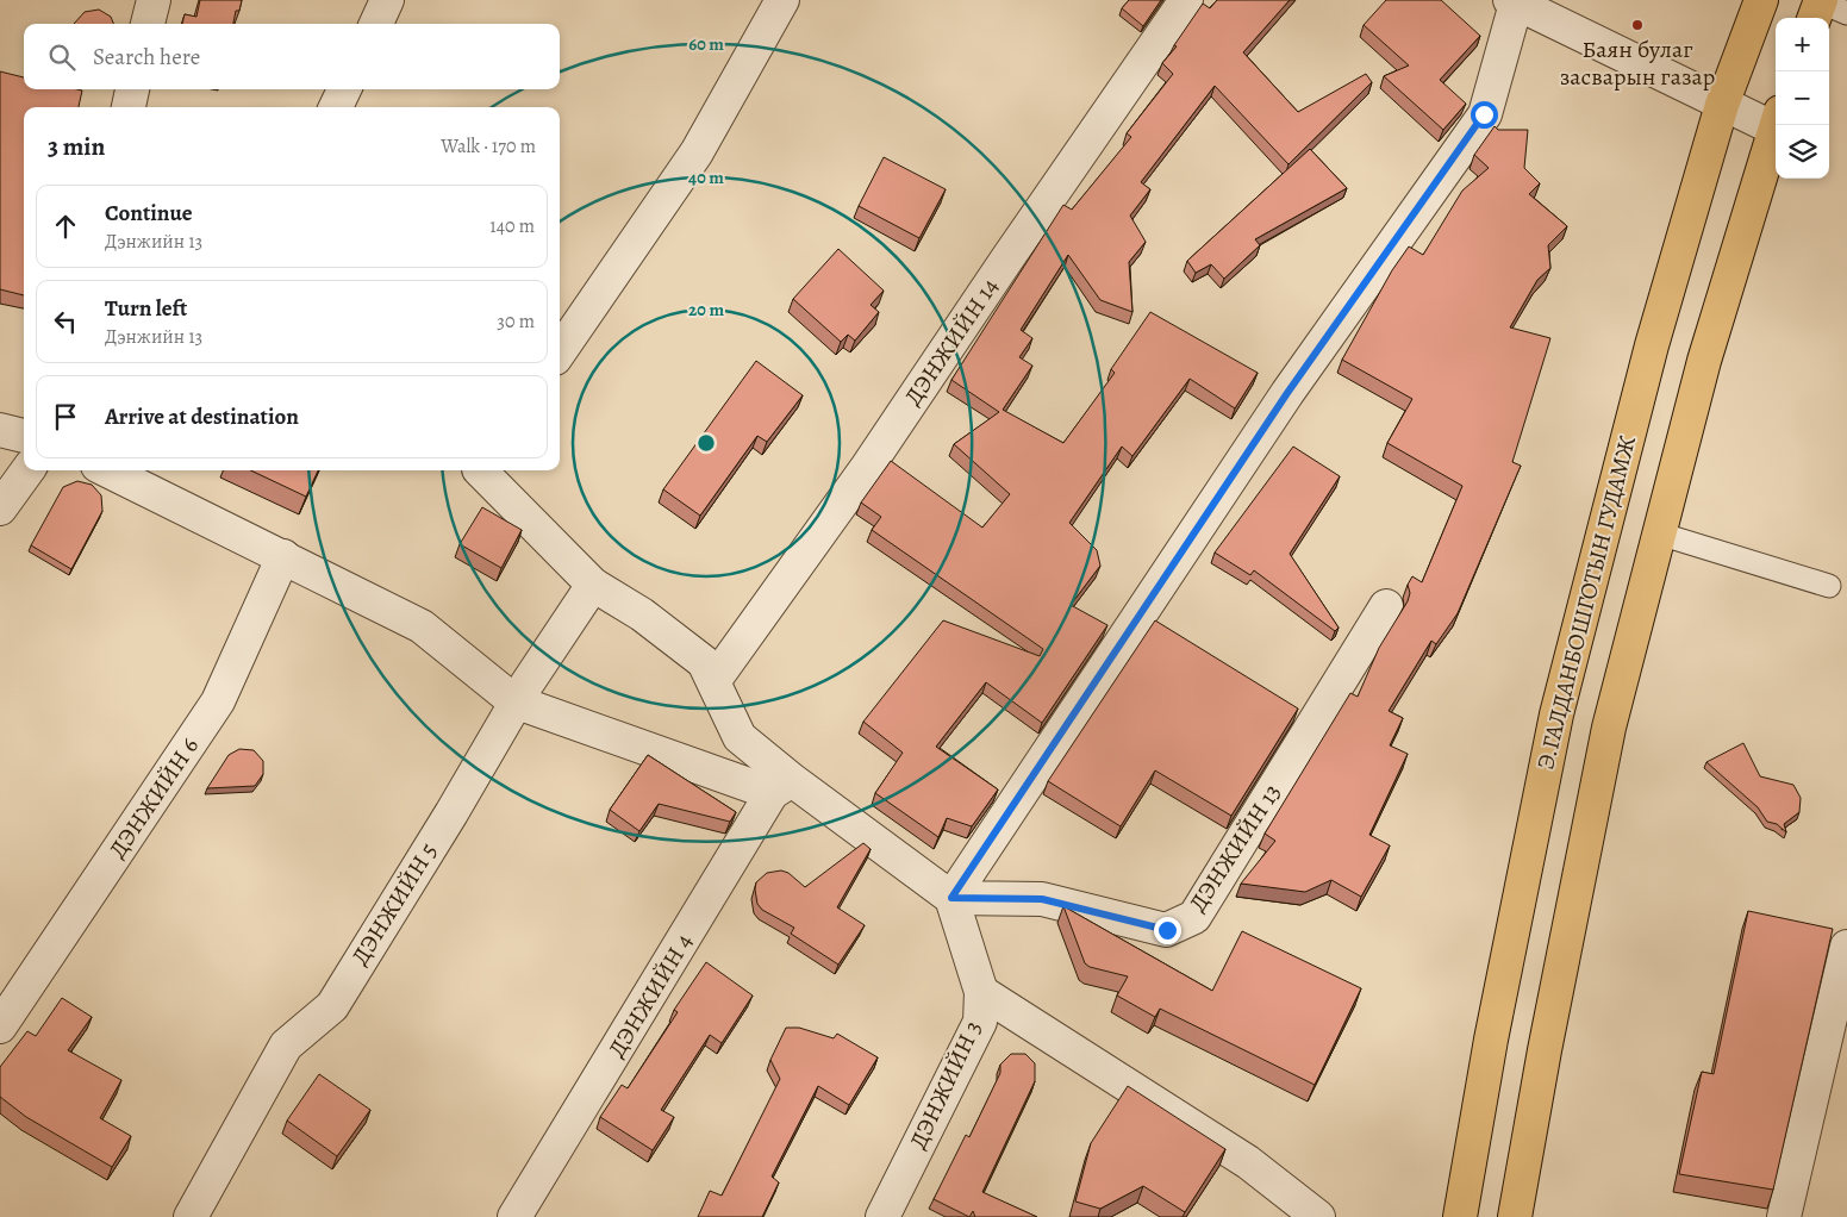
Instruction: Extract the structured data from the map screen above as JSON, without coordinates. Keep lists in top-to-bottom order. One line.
{"streets":{"main road":["Э.ГАЛДАНБОШГОТЫН ГУДАМЖ"],"street":["ДЭНЖИЙН 14","ДЭНЖИЙН 6","ДЭНЖИЙН 13","ДЭНЖИЙН 5","ДЭНЖИЙН 4","ДЭНЖИЙН 3"]},"crossings":[["ДЭНЖИЙН 13","ДЭНЖИЙН 3"]],"places":["Баян булаг засварын газар"],"page":{"map_buttons":["+","−"],"search":"Search here","heading":["3 min","Walk · 170 m"],"list":[["Continue","Дэнжийн 13","140 m"],["Turn left","Дэнжийн 13","30 m"],"Arrive at destination"]},"rings":["60 m","40 m","20 m"]}
